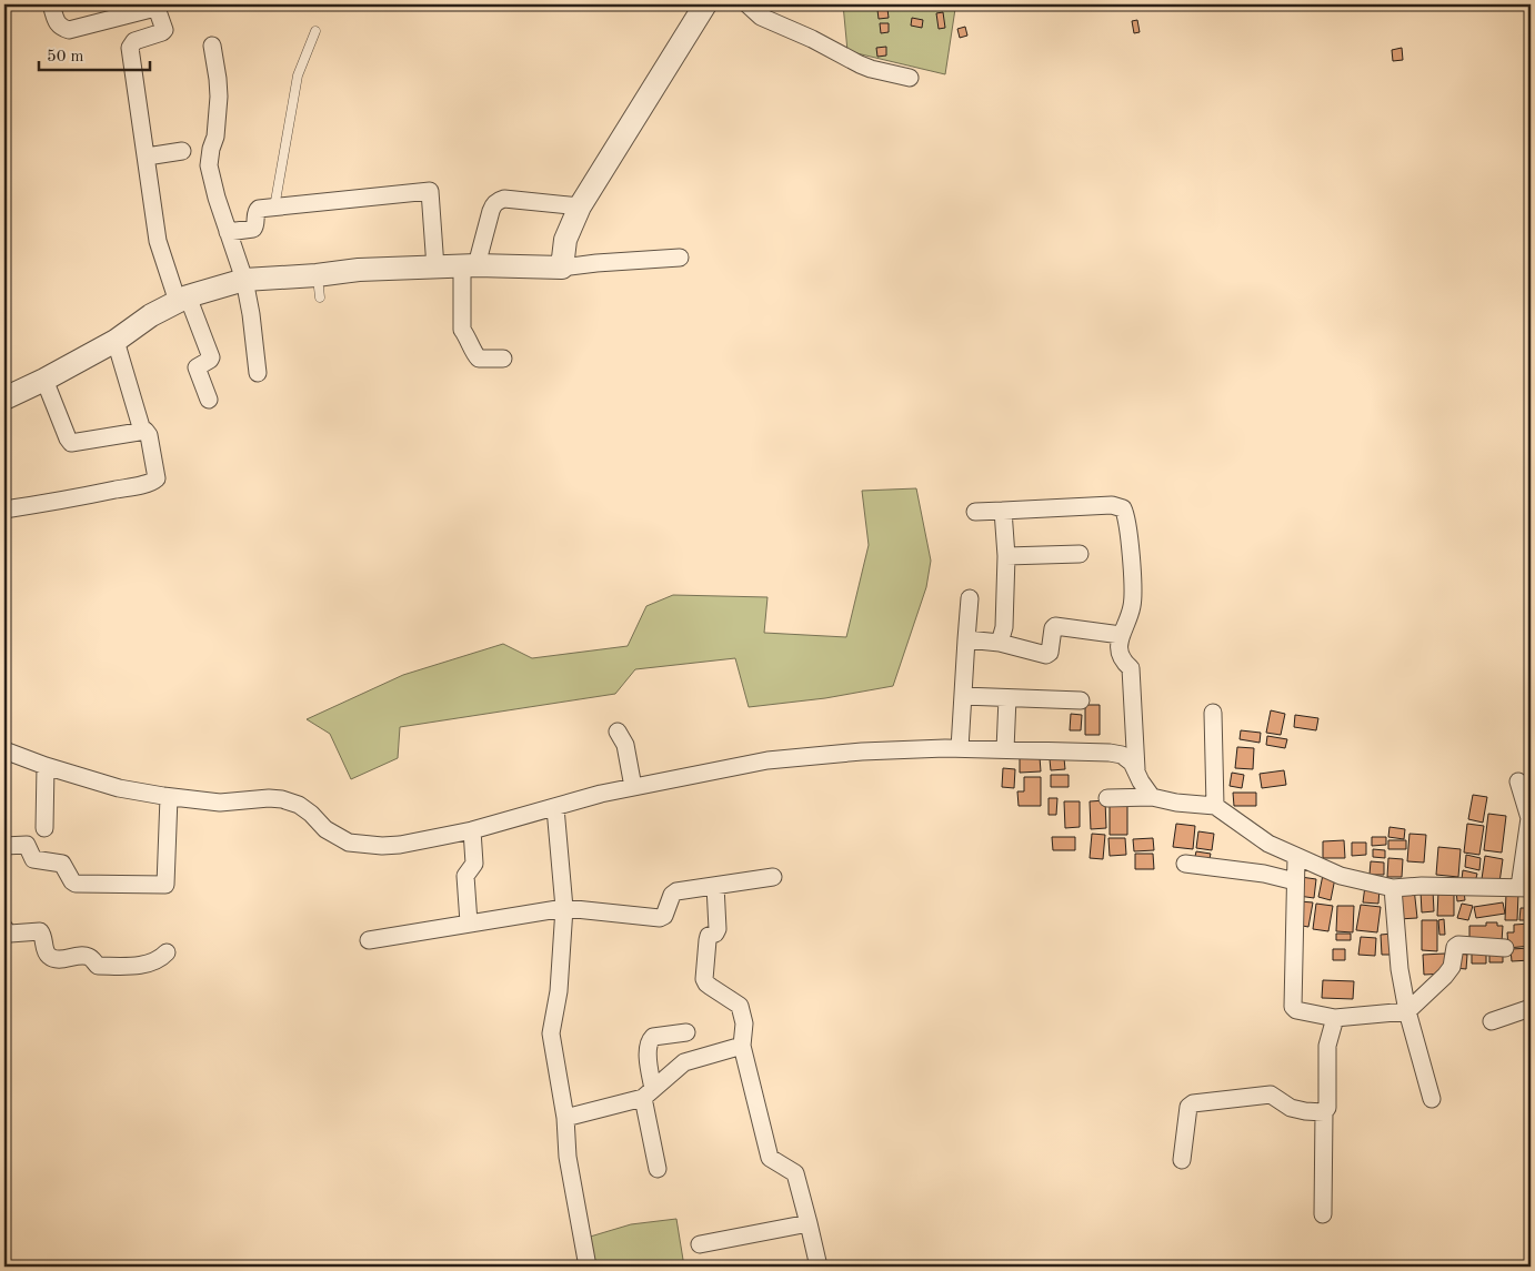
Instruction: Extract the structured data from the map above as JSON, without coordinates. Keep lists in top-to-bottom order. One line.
{"scale_bar":"50 m"}
